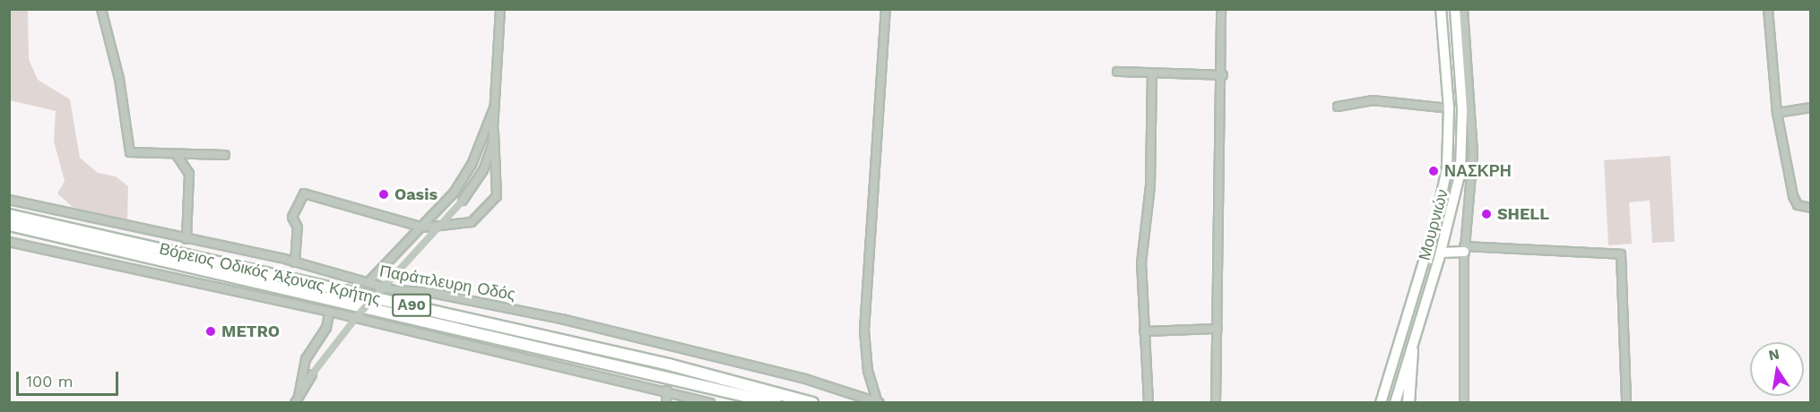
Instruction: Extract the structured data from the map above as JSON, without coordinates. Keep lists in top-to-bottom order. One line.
{"streets":{"highway":["Βόρειος Οδικός Άξονας Κρήτης","Α90"],"main road":["Μουρνιών"],"street":["Παράπλευρη Οδός"]},"places":["ΝΑΣΚΡΗ","Oasis","SHELL","METRO"],"scale_bar":"100 m","north":"top"}
